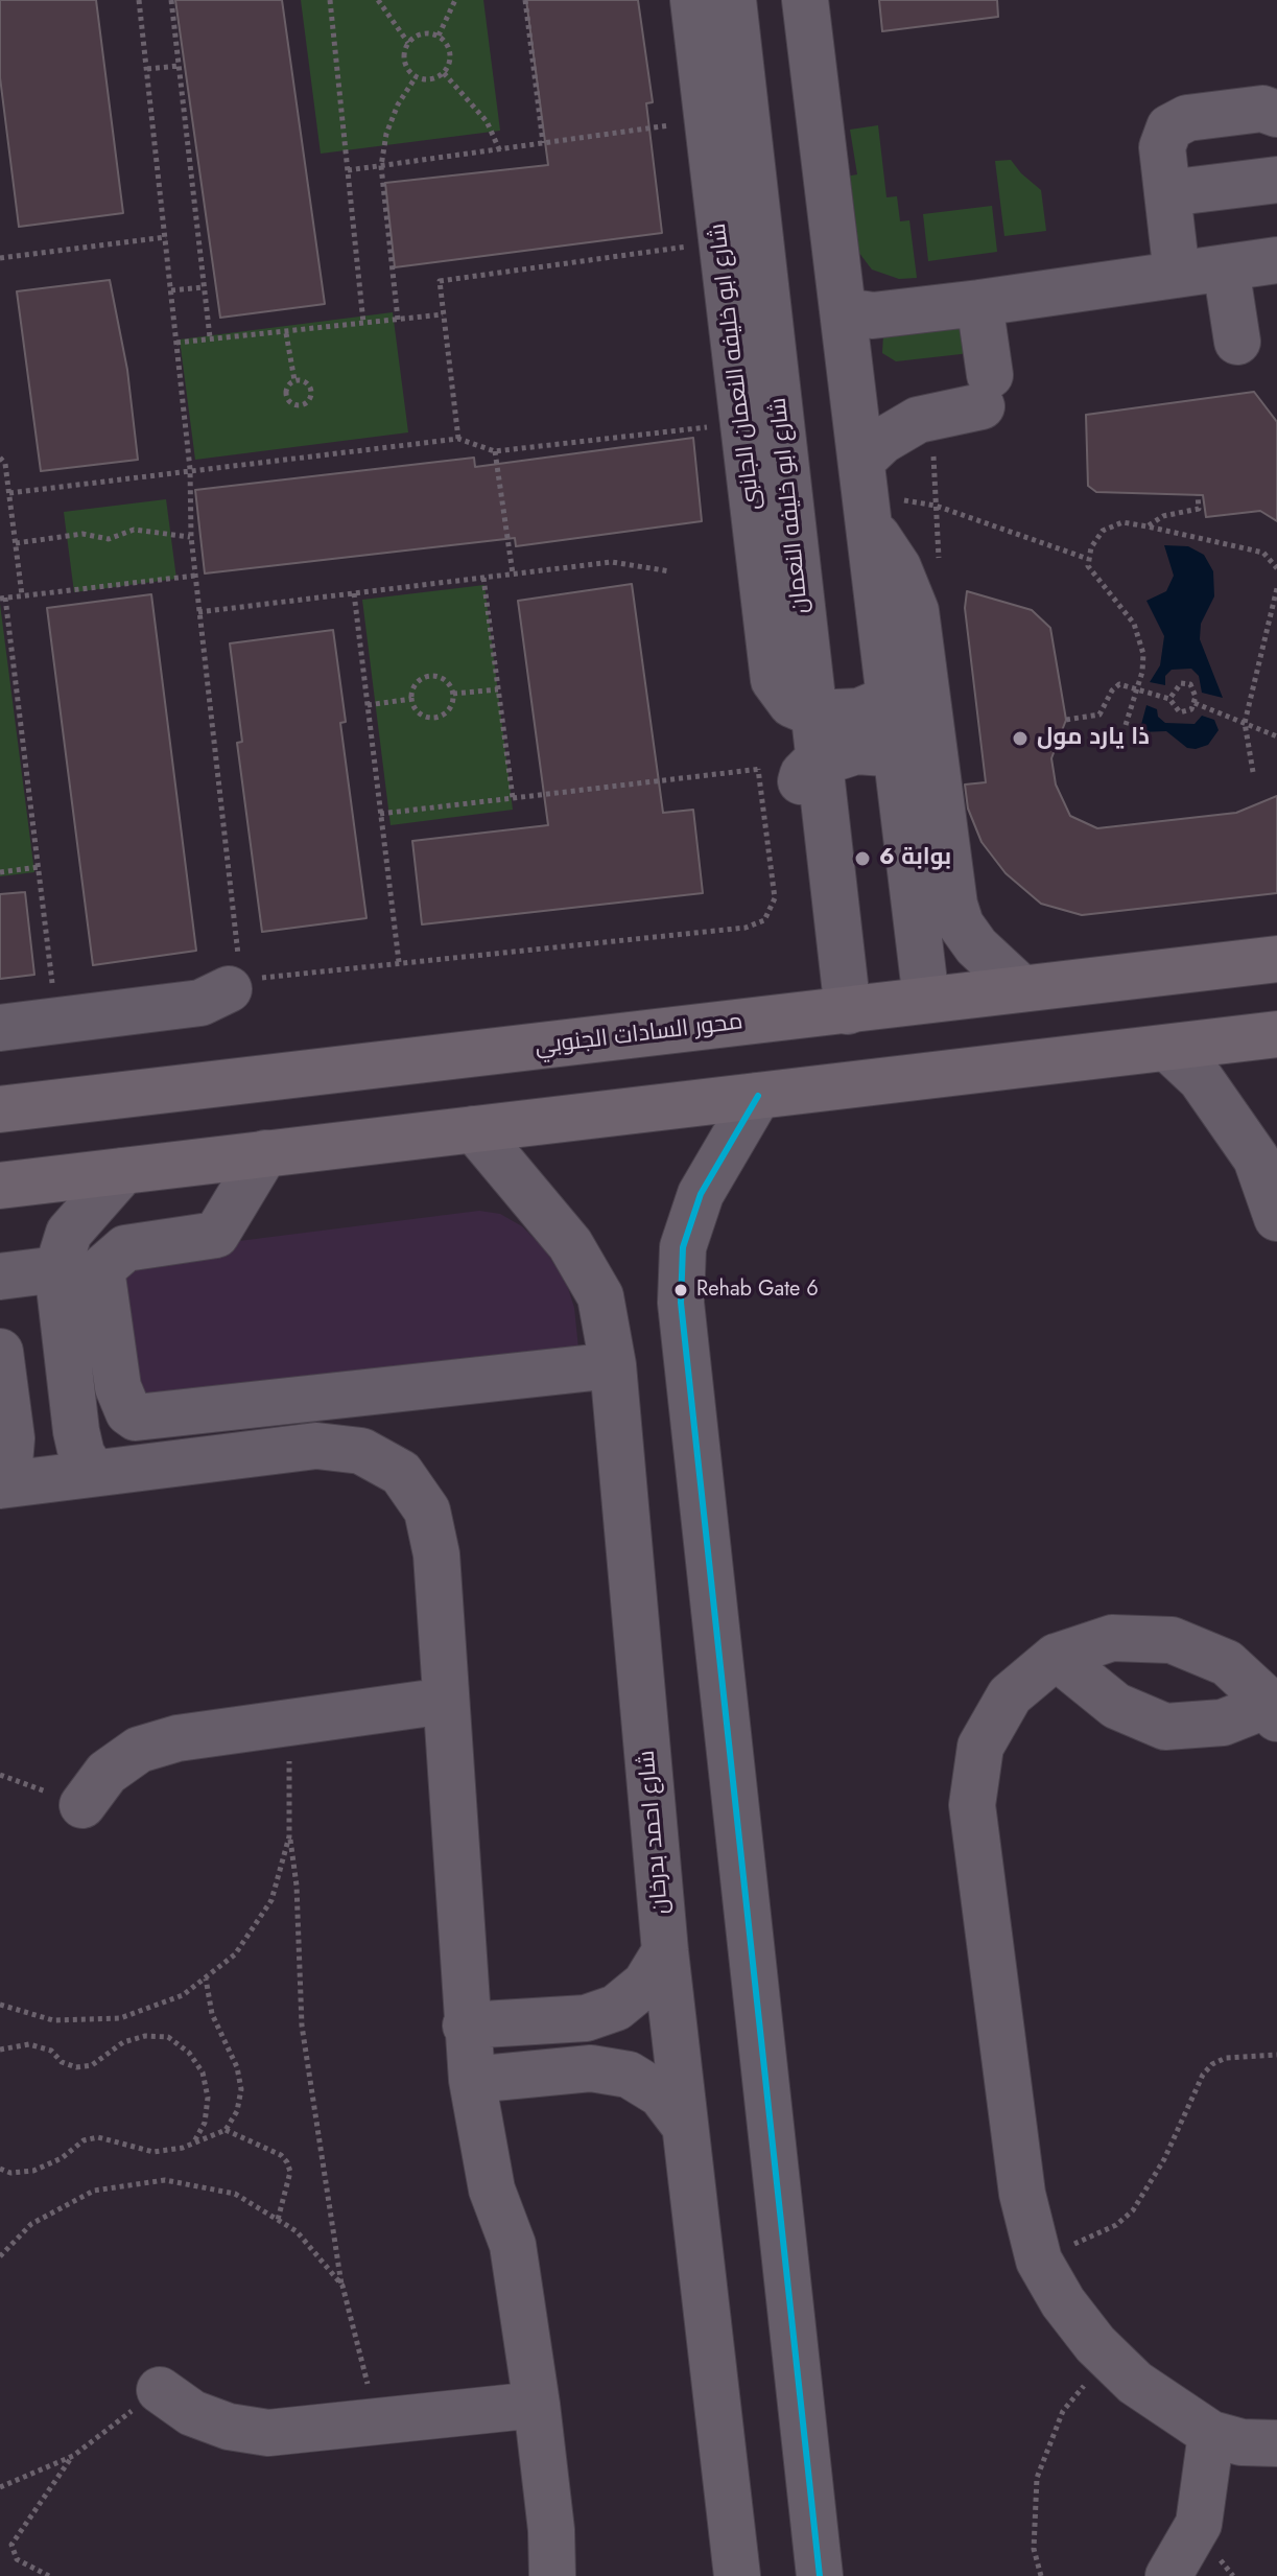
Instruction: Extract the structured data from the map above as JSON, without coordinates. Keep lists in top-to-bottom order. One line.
{"streets":{"main road":["محور السادات الجنوبي"],"street":["شارع ابو خليفه النعمان الجانبى","شارع ابو خليفه النعمان","شارع احمد بدرخان"]},"crossings":[["شارع ابو خليفه النعمان الجانبى","شارع ابو خليفه النعمان"],["شارع ابو خليفه النعمان","محور السادات الجنوبي"]],"places":["ذا يارد مول","بوابة 6","Rehab Gate 6"]}
